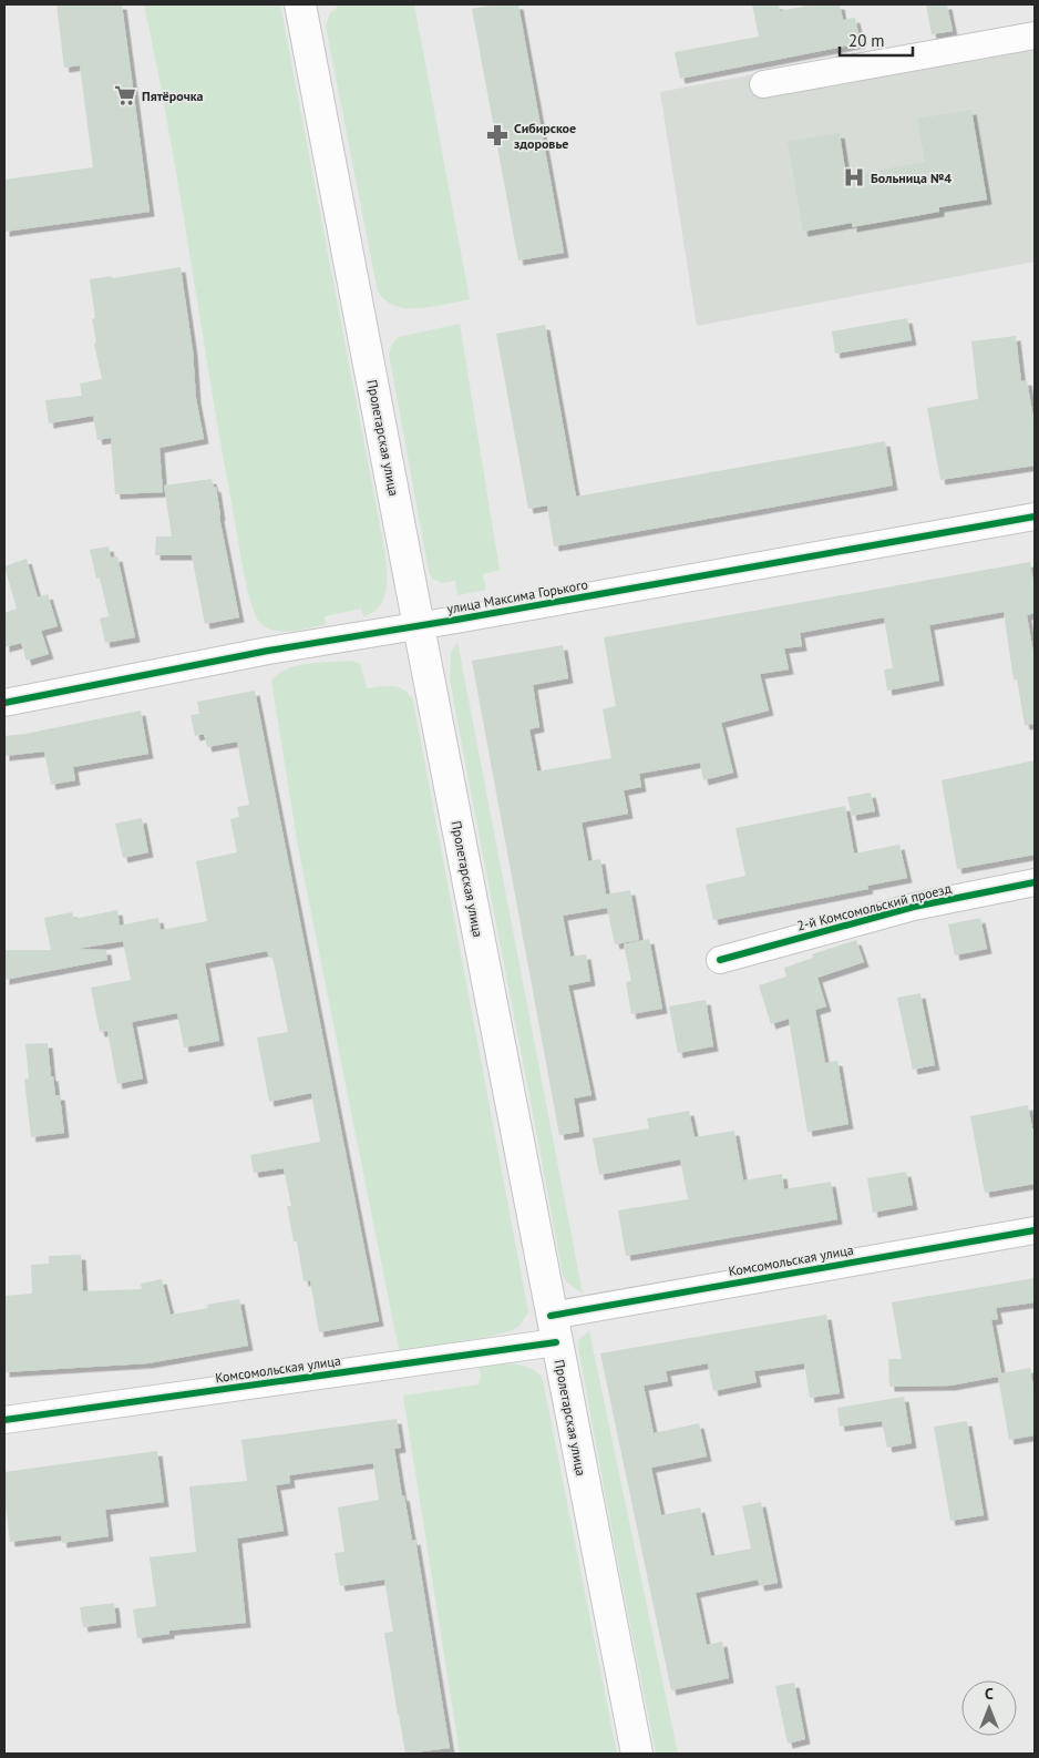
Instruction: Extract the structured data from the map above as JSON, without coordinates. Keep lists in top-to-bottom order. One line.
{"streets":{"main road":["Пролетарская улица"],"street":["улица Максима Горького","2-й Комсомольский проезд","Комсомольская улица"]},"crossings":[["Пролетарская улица","улица Максима Горького"],["Пролетарская улица","Комсомольская улица"]],"places":{"supermarket":["Пятёрочка"],"pharmacy":["Сибирское здоровье"],"hospital":["Больница №4"]},"scale_bar":"20 m","north":"top"}
